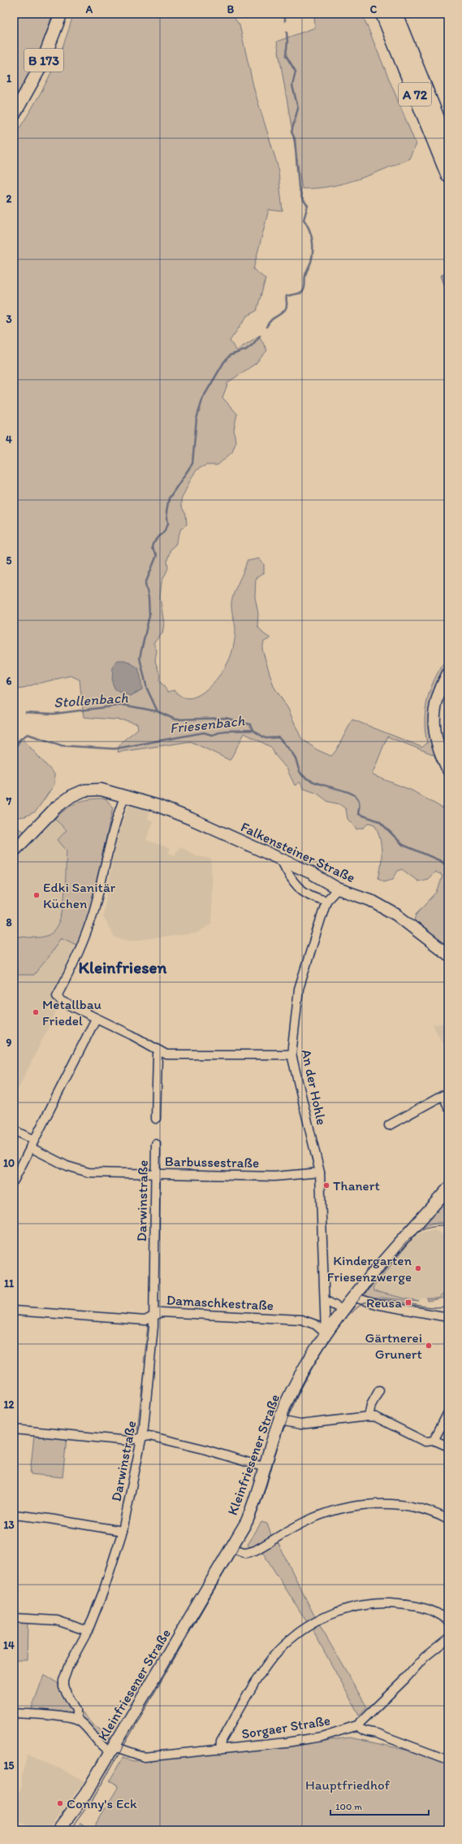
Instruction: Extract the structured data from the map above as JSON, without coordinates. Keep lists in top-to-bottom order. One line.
{"streets":{"highway":["A 72"],"main road":["B 173"],"street":["Falkensteiner Straße","An der Hohle","Barbussestraße","Darwinstraße","Damaschkestraße","Kleinfriesener Straße","Sorgaer Straße"]},"crossings":[["Falkensteiner Straße","An der Hohle"],["An der Hohle","Barbussestraße"],["An der Hohle","Damaschkestraße"],["An der Hohle","Kleinfriesener Straße"],["Barbussestraße","Darwinstraße"],["Darwinstraße","Damaschkestraße"],["Damaschkestraße","Kleinfriesener Straße"],["Kleinfriesener Straße","Sorgaer Straße"]],"districts":["Kleinfriesen"],"water":["Stollenbach","Friesenbach"],"parks":["Hauptfriedhof"],"places":{"other":["Edki Sanitär Küchen","Metallbau Friedel","Thanert","Kindergarten Friesenzwerge","Gärtnerei Grunert","Conny's Eck"],"transit":["Reusa"]},"scale_bar":"100 m","grid":{"columns":["A","B","C"],"rows":["1","2","3","4","5","6","7","8","9","10","11","12","13","14","15"]}}
